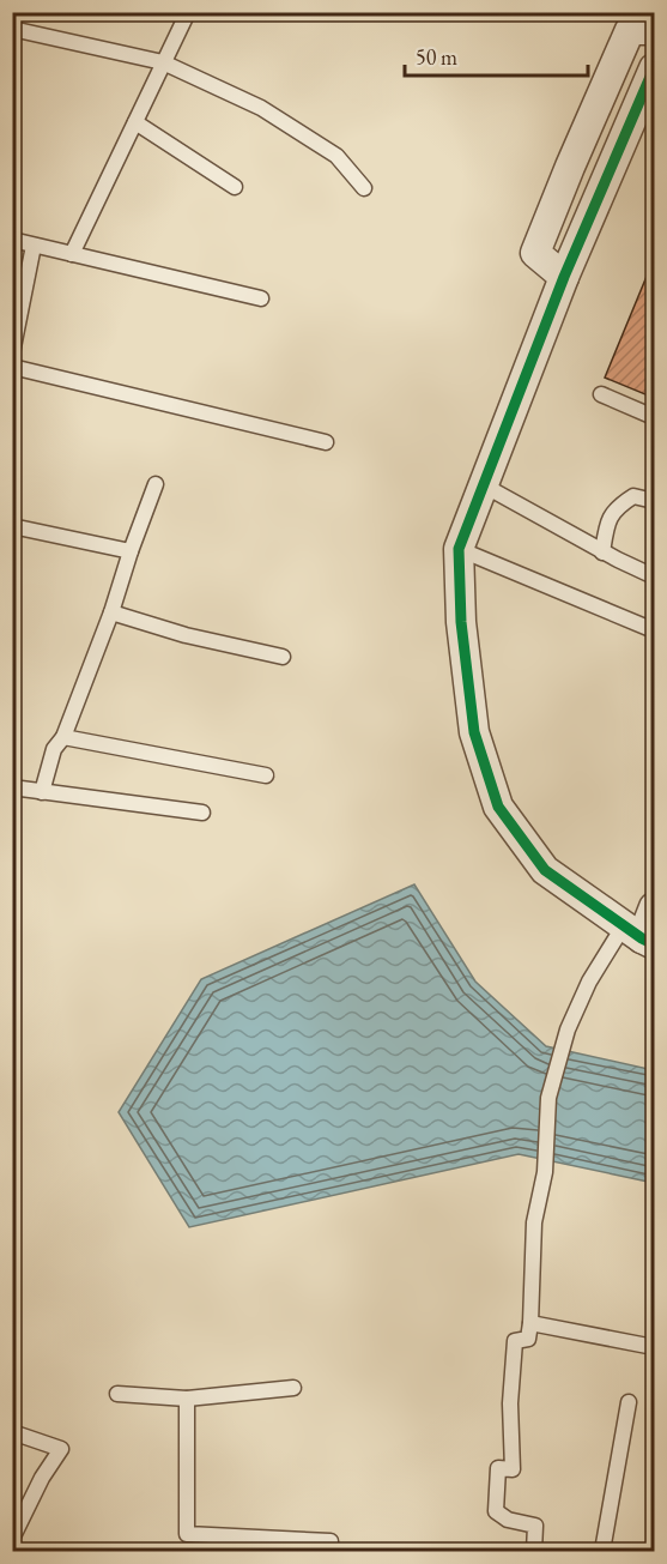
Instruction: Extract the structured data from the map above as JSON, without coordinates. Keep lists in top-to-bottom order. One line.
{"scale_bar":"50 m"}
